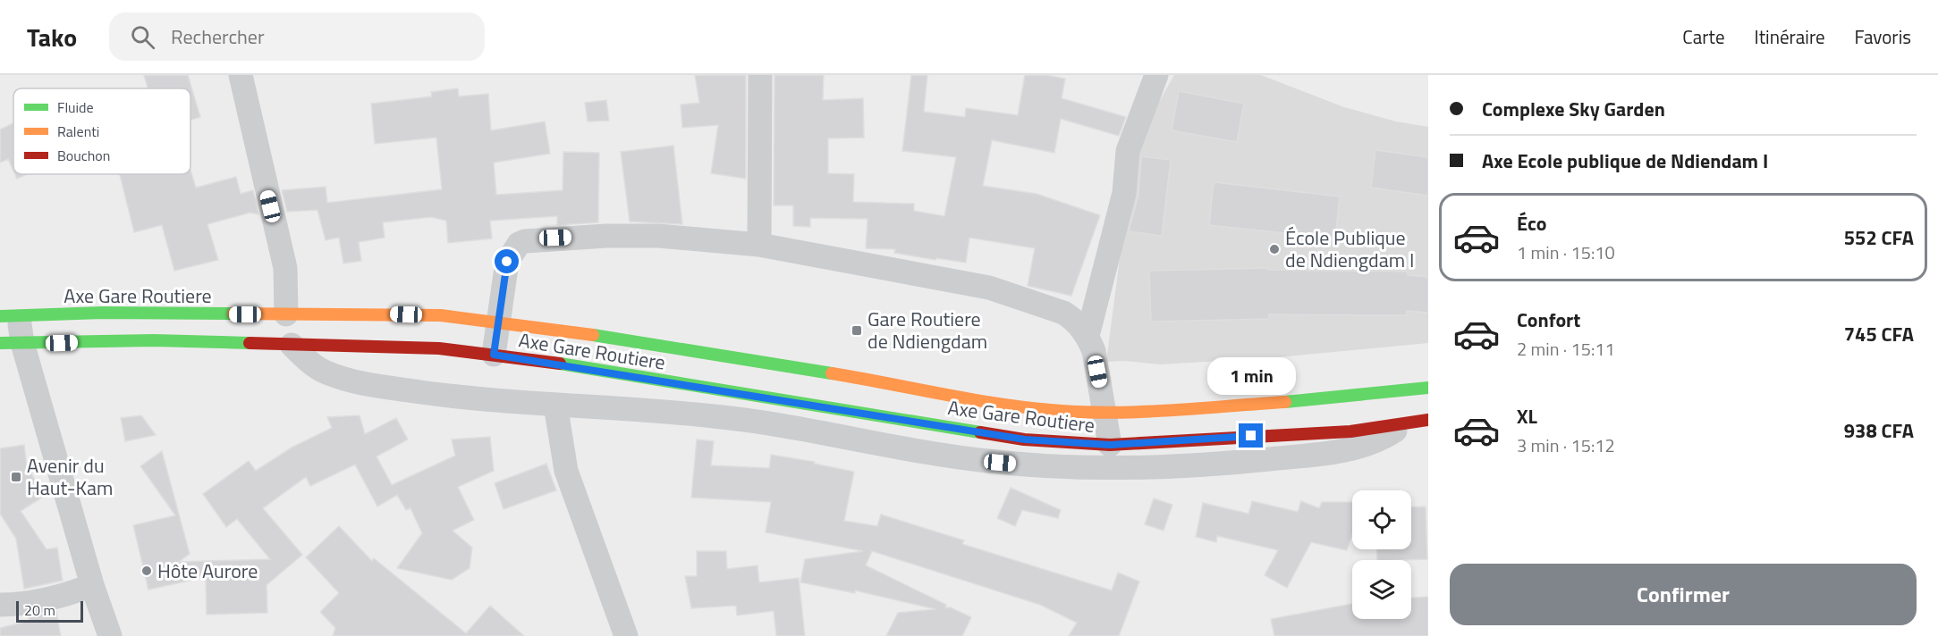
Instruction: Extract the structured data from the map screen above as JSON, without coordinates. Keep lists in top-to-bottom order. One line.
{"streets":{"highway":["Axe Gare Routiere"]},"places":{"other":["École Publique de Ndiengdam I","Hôte Aurore"],"transit":["Gare Routiere de Ndiengdam","Avenir du Haut-Kam"]},"legend":["Fluide","Ralenti","Bouchon"],"scale_bar":"20 m","page":{"header":"Tako","search":"Rechercher","nav":["Carte","Itinéraire","Favoris"],"banner":["Complexe Sky Garden","Axe Ecole publique de Ndiendam I"],"list":[{"name":"Éco","note":"1 min · 15:10","value":"552 CFA"},{"name":"Confort","note":"2 min · 15:11","value":"745 CFA"},{"name":"XL","note":"3 min · 15:12","value":"938 CFA"}],"bubble":"1 min","buttons":"Confirmer","scale":"20 m"}}
